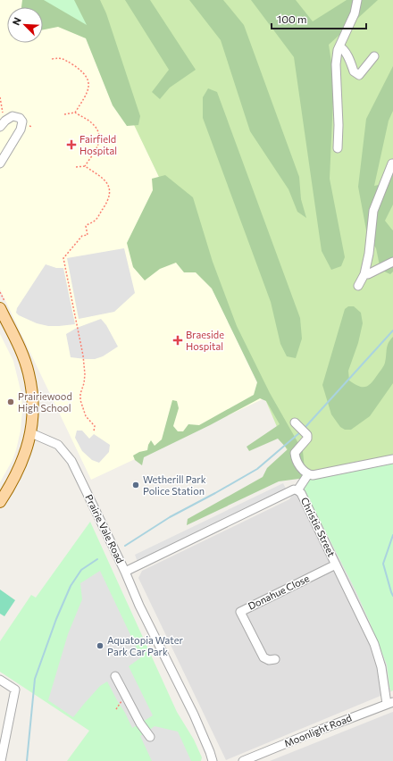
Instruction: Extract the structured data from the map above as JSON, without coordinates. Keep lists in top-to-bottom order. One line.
{"streets":{"street":["Christie Street","Prairie Vale Road","Donahue Close","Moonlight Road"]},"crossings":[["Christie Street","Prairie Vale Road"],["Christie Street","Donahue Close"],["Christie Street","Moonlight Road"]],"places":{"health":["Fairfield Hospital","Braeside Hospital"],"other":["Prairiewood High School","Wetherill Park Police Station","Aquatopia Water Park Car Park"]},"scale_bar":"100 m","north":"top left"}
